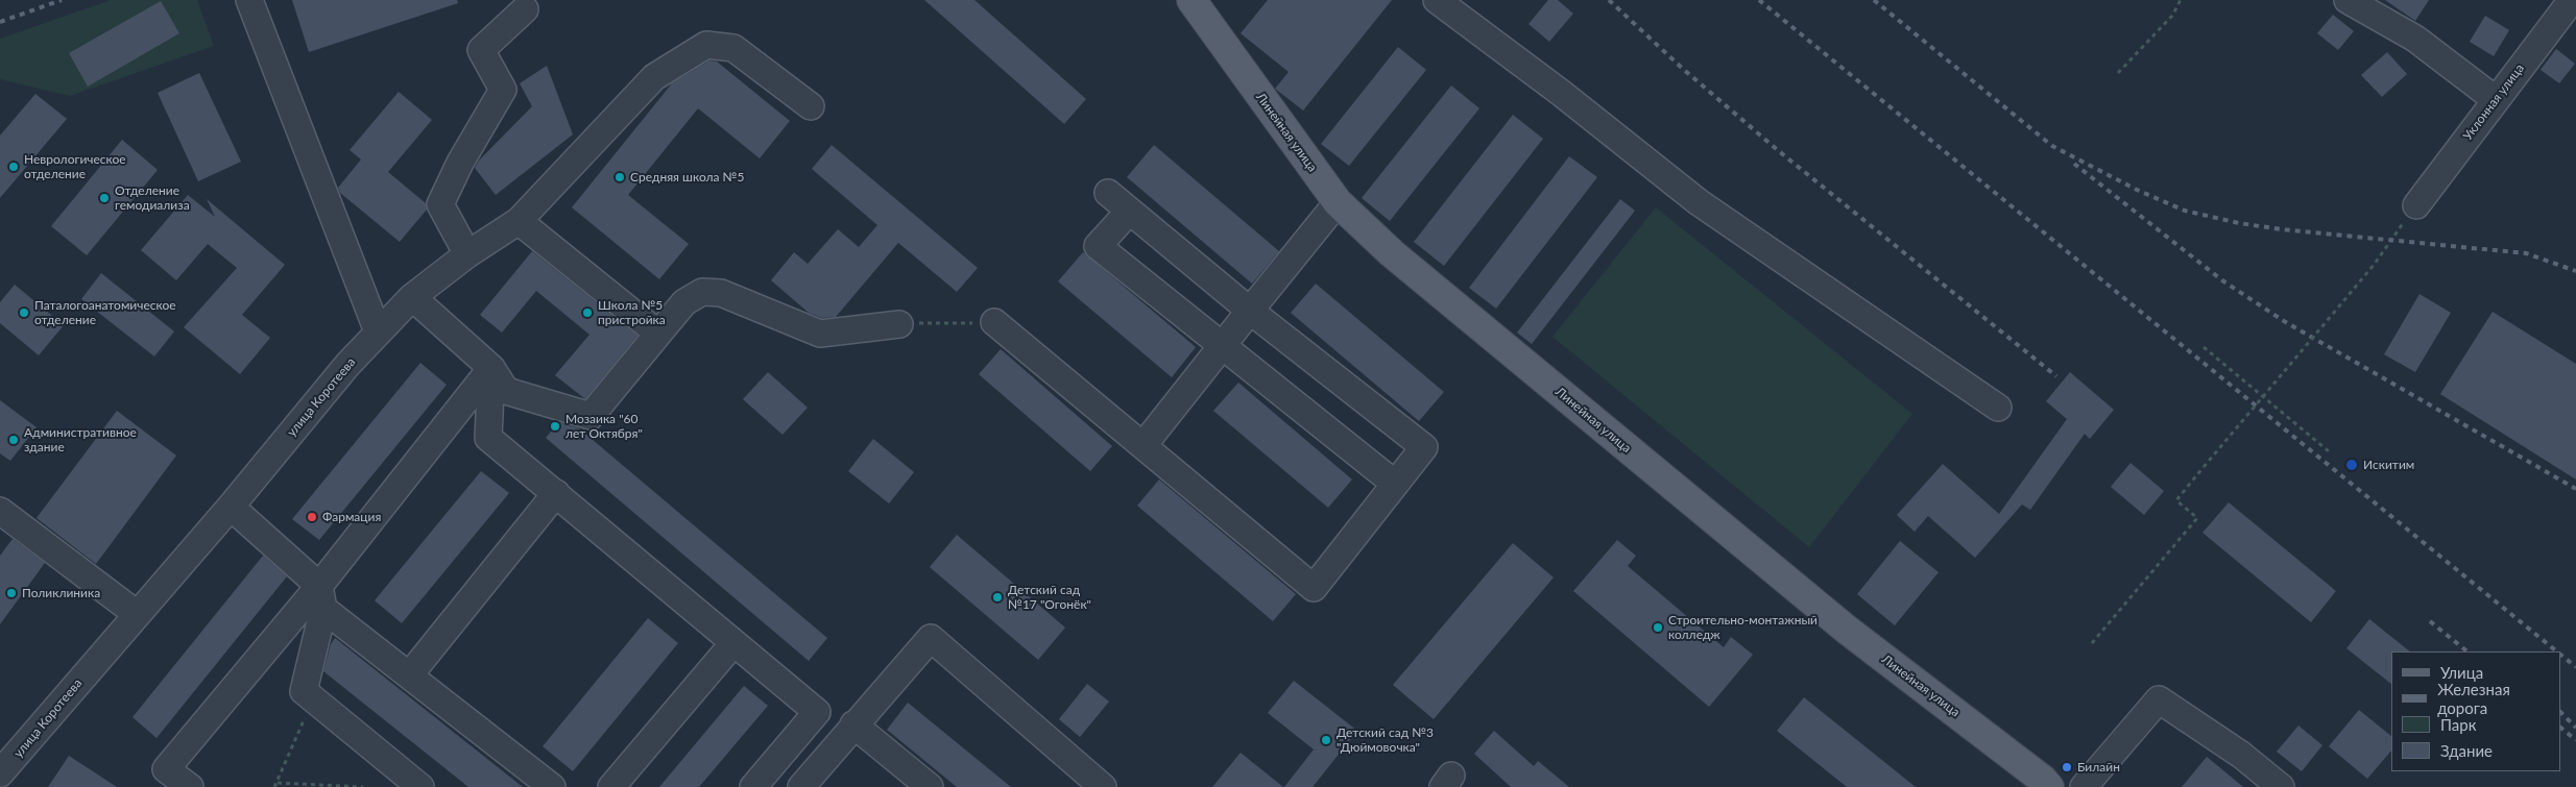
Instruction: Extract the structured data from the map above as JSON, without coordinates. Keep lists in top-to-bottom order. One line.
{"streets":{"main road":["Линейная улица"],"street":["Уклонная улица","улица Коротеева"]},"places":["Неврологическое отделение","Средняя школа №5","Отделение гемодиализа","Паталогоанатомическое отделение","Школа №5 пристройка","Мозаика \"60 лет Октября\"","Административное здание","Искитим","Фармация","Поликлиника","Детский сад №17 \"Огонёк\"","Строительно-монтажный колледж","Детский сад №3 \"Дюймовочка\"","Билайн"],"legend":["Улица","Железная дорога","Парк","Здание"]}
